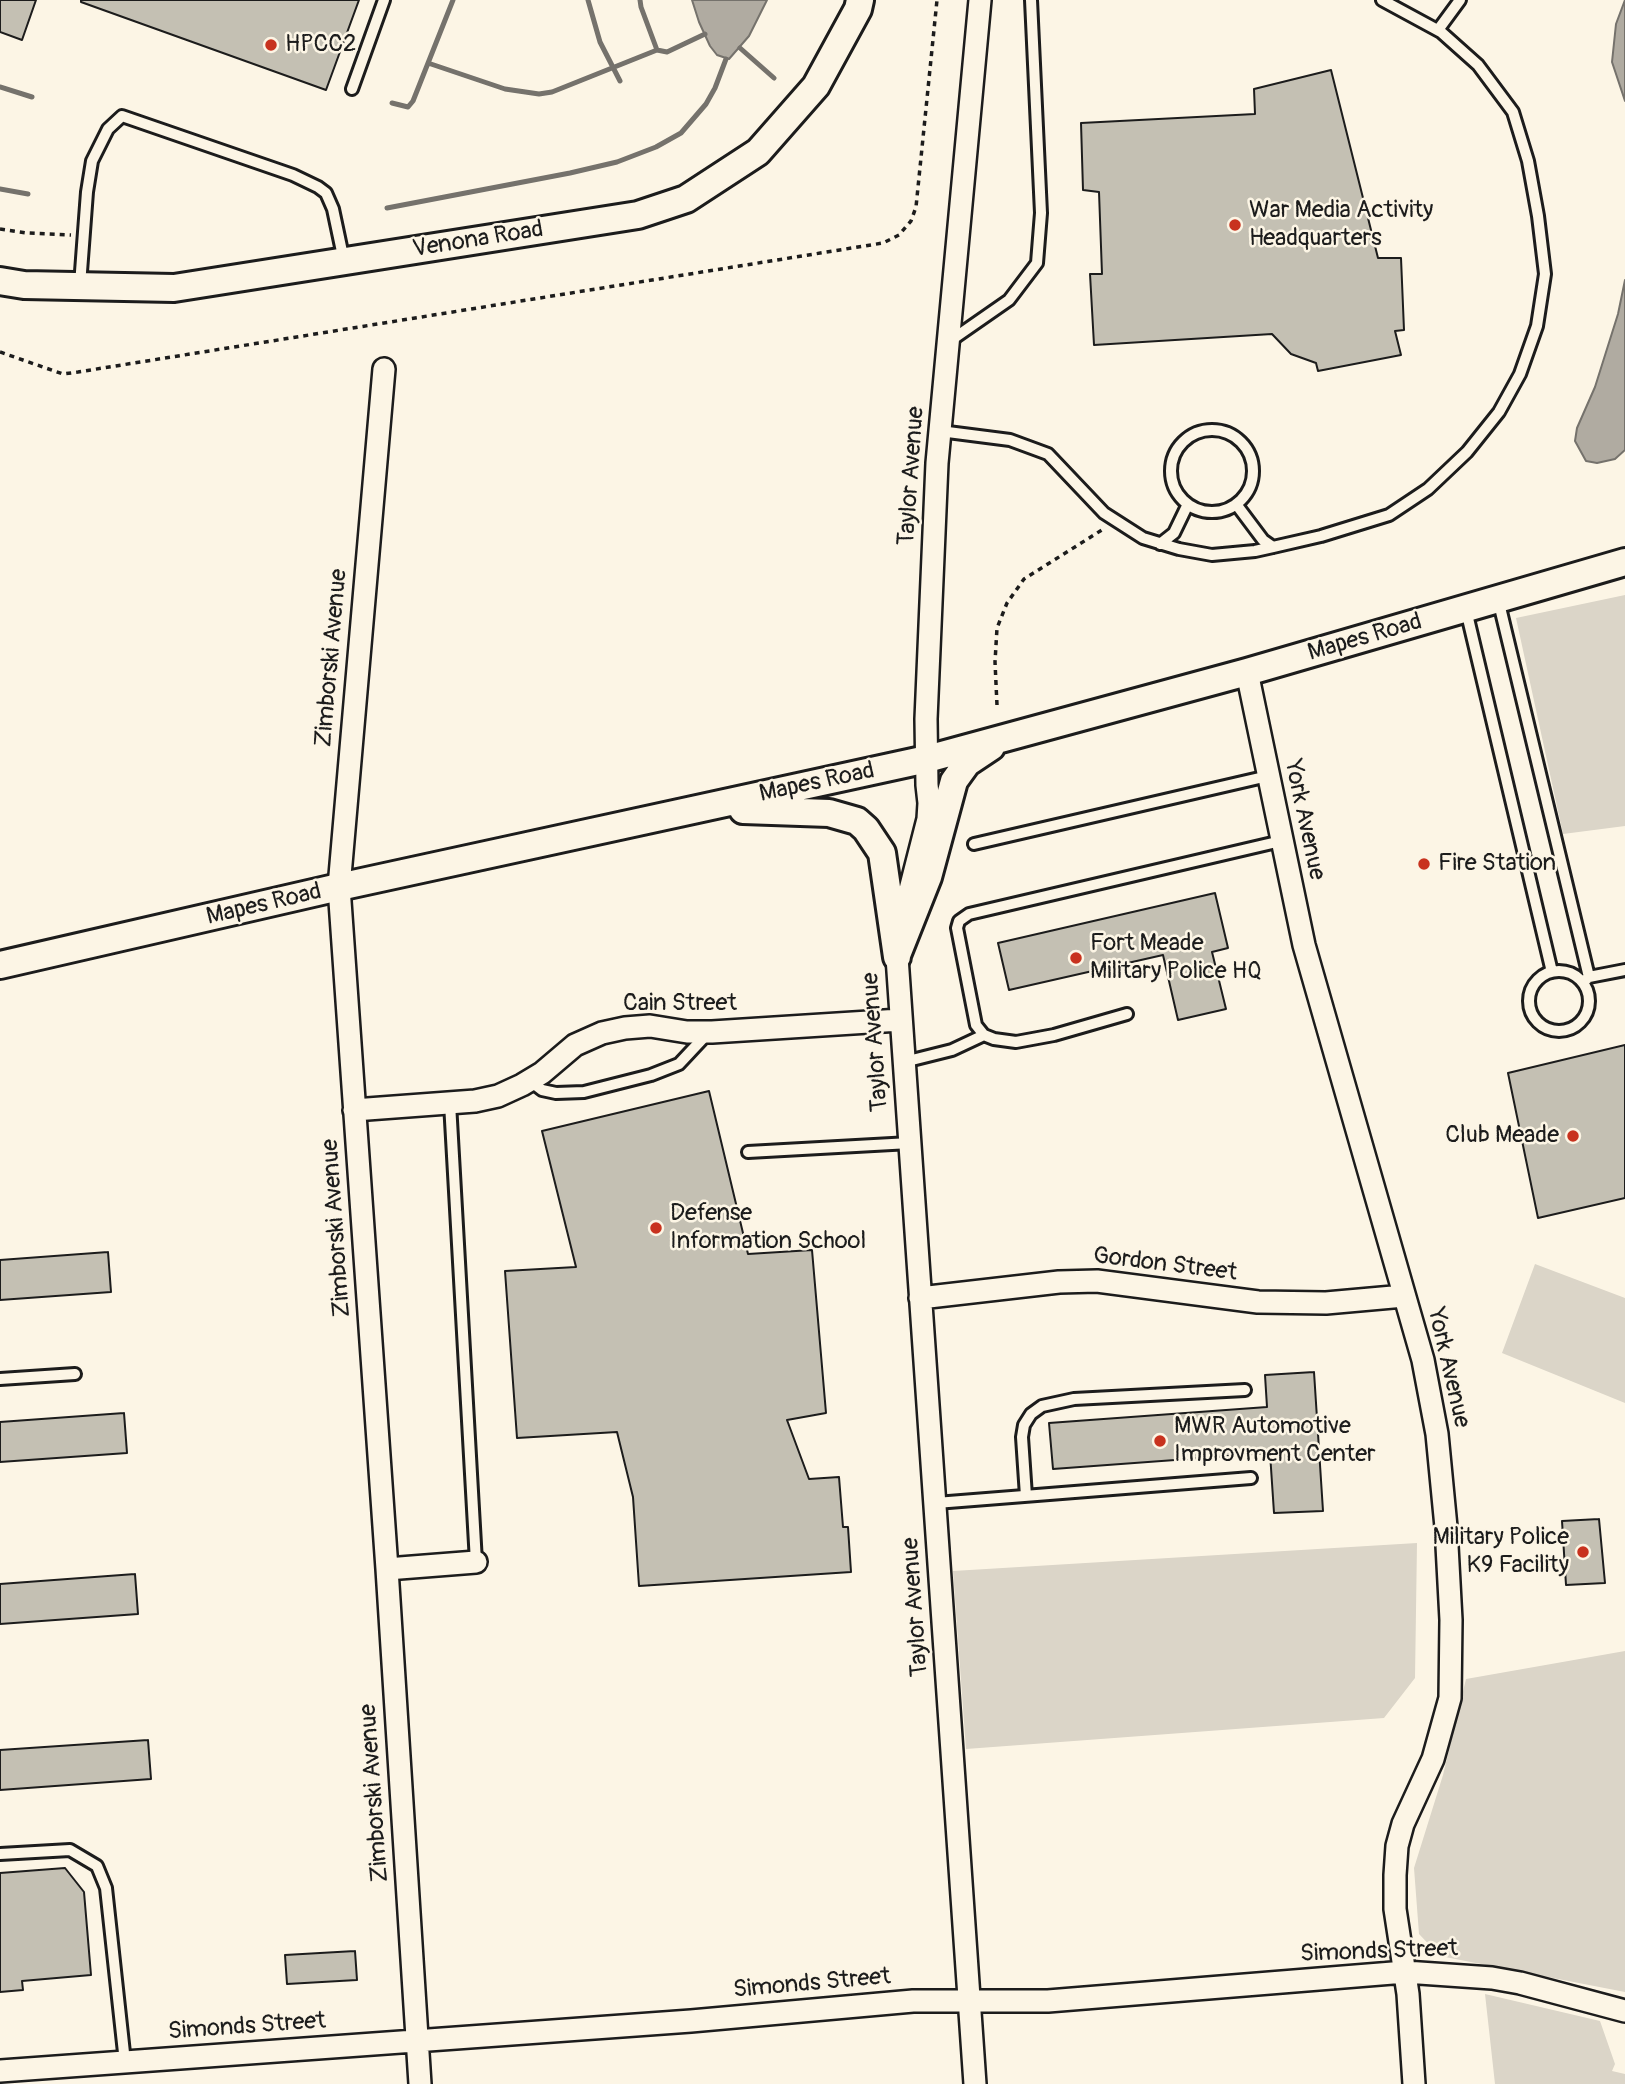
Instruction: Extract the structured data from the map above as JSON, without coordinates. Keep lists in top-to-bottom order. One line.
{"streets":{"street":["Venona Road","Taylor Avenue","Mapes Road","Zimborski Avenue","York Avenue","Cain Street","Gordon Street","Simonds Street"]},"crossings":[["Taylor Avenue","Mapes Road"],["Taylor Avenue","Cain Street"],["Taylor Avenue","Gordon Street"],["Taylor Avenue","Simonds Street"],["Mapes Road","Zimborski Avenue"],["Mapes Road","York Avenue"],["Zimborski Avenue","Cain Street"],["Zimborski Avenue","Simonds Street"],["York Avenue","Gordon Street"],["York Avenue","Simonds Street"]],"places":["HPCC2","War Media Activity Headquarters","Fire Station","Fort Meade Military Police HQ","Club Meade","Defense Information School","MWR Automotive Improvment Center","Military Police K9 Facility"]}
